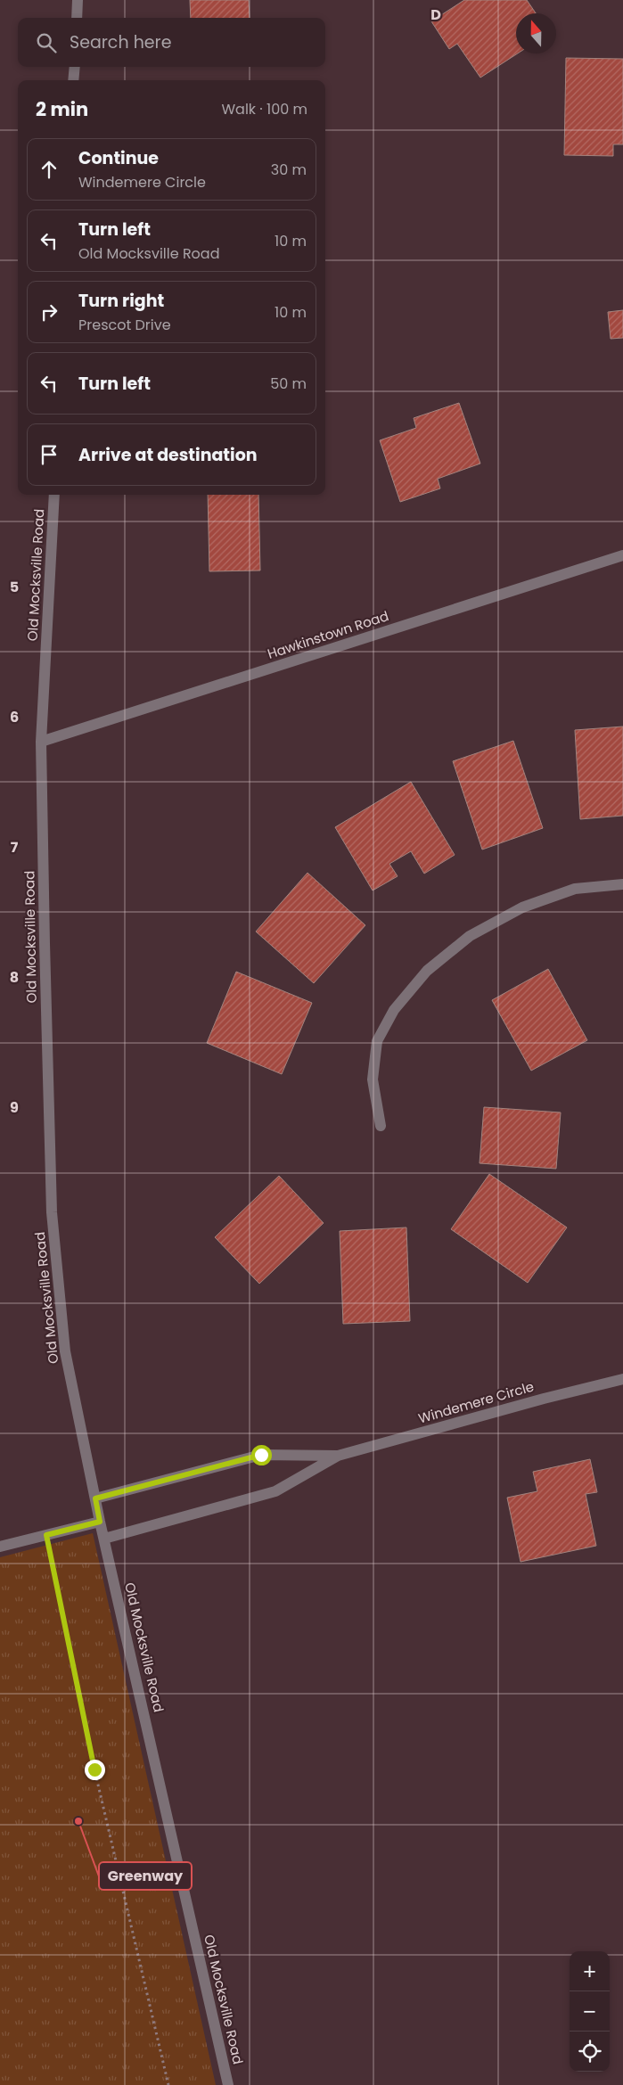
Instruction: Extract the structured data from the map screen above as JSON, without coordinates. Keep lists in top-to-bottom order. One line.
{"streets":{"street":["Old Mocksville Road","Hawkinstown Road","Windemere Circle"]},"crossings":[["Old Mocksville Road","Hawkinstown Road"],["Old Mocksville Road","Windemere Circle"]],"places":["Greenway"],"north":"top","page":{"search":"Search here","heading":["2 min","Walk · 100 m"],"list":[["Continue","Windemere Circle","30 m"],["Turn left","Old Mocksville Road","10 m"],["Turn right","Prescot Drive","10 m"],["Turn left","50 m"],"Arrive at destination"],"map_buttons":["+","−"]},"grid":{"columns":["D"],"rows":["5","6","7","8","9"]}}
